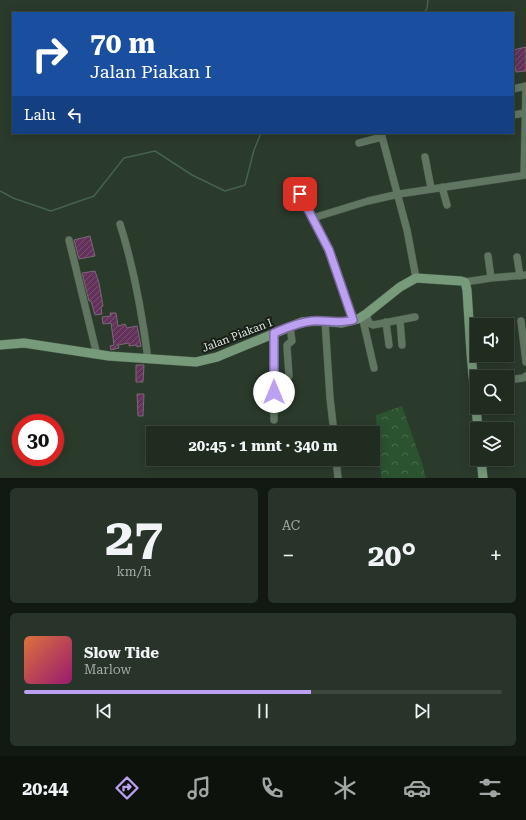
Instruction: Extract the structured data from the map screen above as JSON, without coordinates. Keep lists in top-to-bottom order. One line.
{"streets":{"street":["Jalan Piakan I"]},"page":{"turn":["70 m","Jalan Piakan I"],"then":"Lalu","limit":"30","trip":"20:45 · 1 mnt · 340 m","tile":[["27","km/h"],"AC"],"heat":["−","20°","+"],"song":["Slow Tide","Marlow"],"tabs":"20:44"}}
